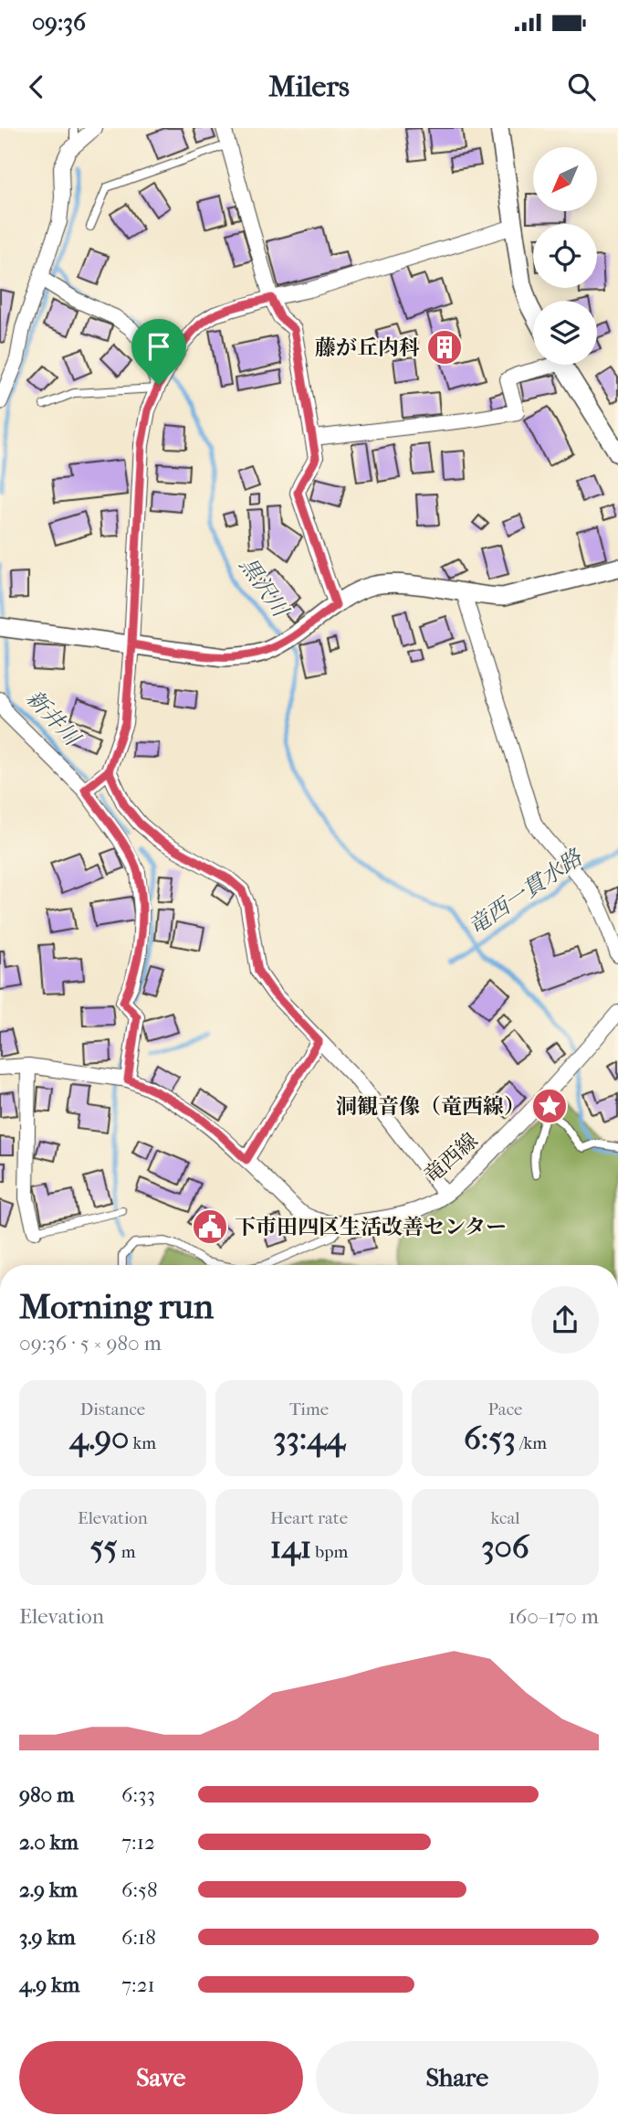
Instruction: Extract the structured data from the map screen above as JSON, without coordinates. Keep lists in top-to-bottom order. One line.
{"streets":{"street":["竜西線"]},"water":["黒沢川","新井川","竜西一貫水路"],"places":{"building":["藤が丘内科"],"place":["洞観音像（竜西線）"],"public building":["下市田四区生活改善センター"]},"north":"bottom left","page":{"status":"09:36","header":"Milers","heading":["Morning run","09:36 · 5 × 980 m"],"stats":[["Distance","4.90 km"],["Time","33:44"],["Pace","6:53 /km"],["Elevation","55 m"],["Heart rate","141 bpm"],["kcal","306"]],"chart":["Elevation","160–170 m"],"list":[{"name":"980 m","note":"6:33"},{"name":"2.0 km","note":"7:12"},{"name":"2.9 km","note":"6:58"},{"name":"3.9 km","note":"6:18"},{"name":"4.9 km","note":"7:21"}],"buttons":["Save","Share"]}}
